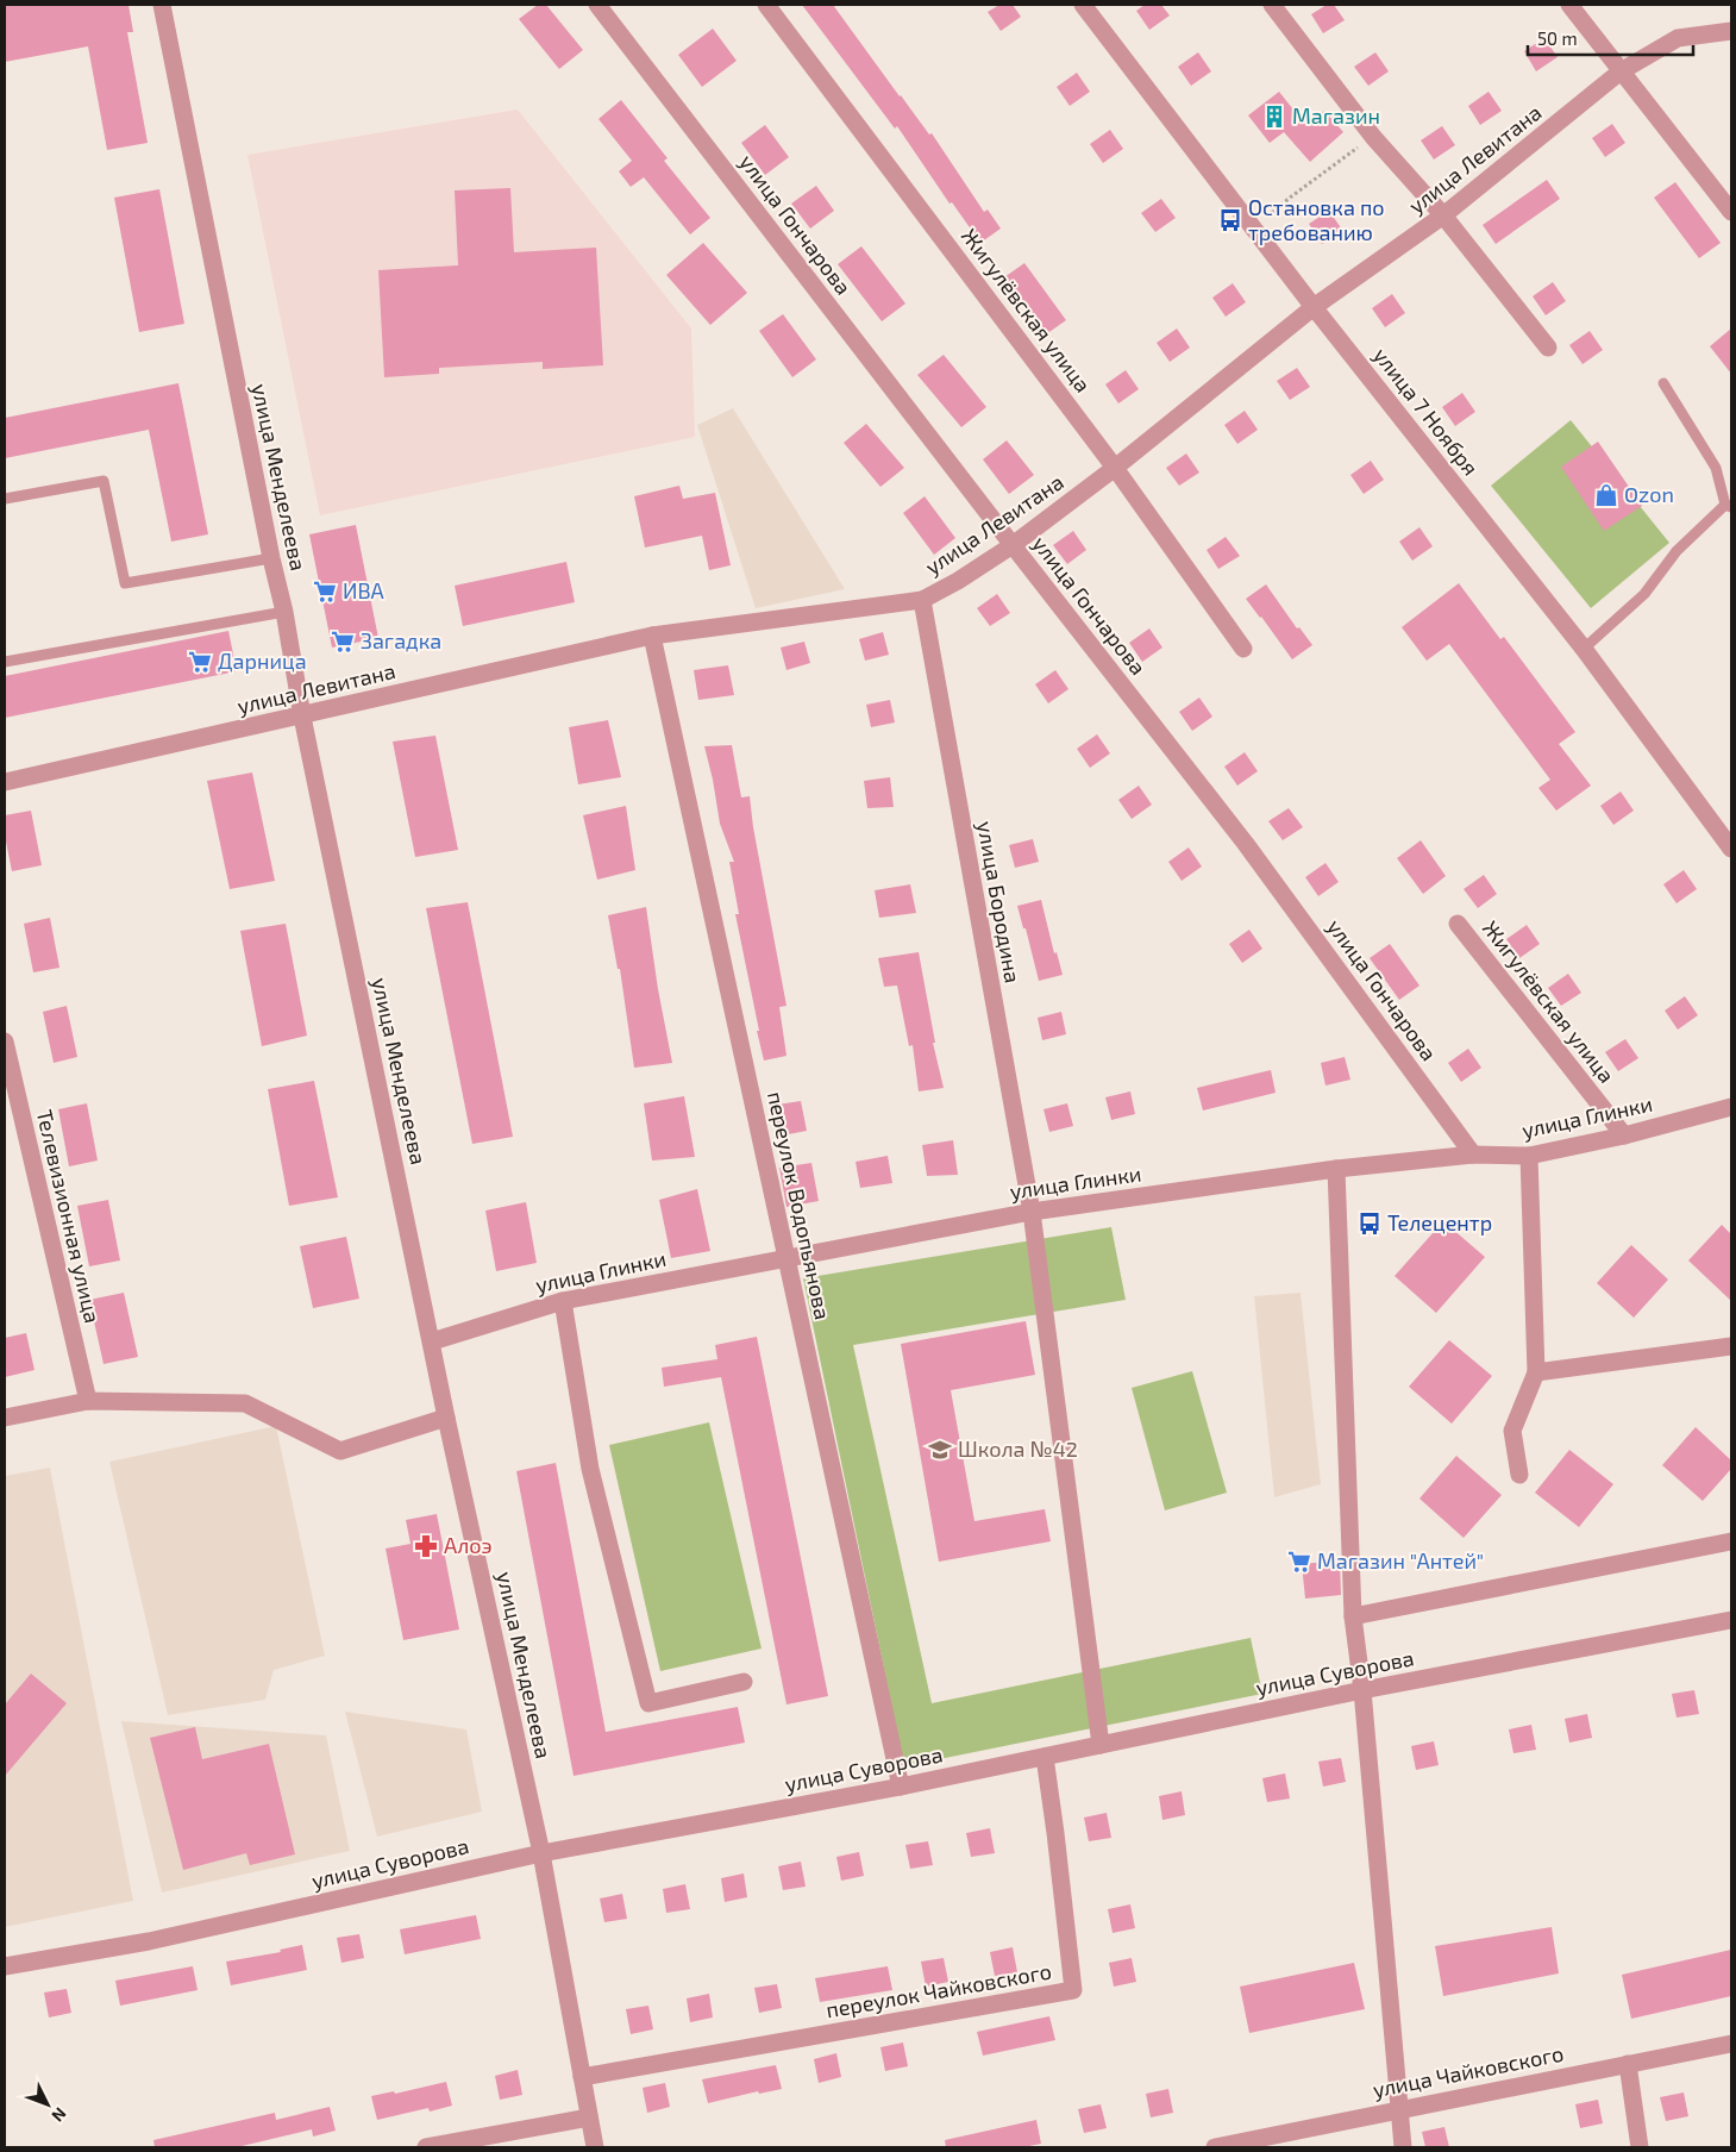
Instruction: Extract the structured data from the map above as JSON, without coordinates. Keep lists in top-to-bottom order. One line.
{"streets":{"street":["улица Левитана","улица Гончарова","Жигулёвская улица","улица 7 Ноября","улица Менделеева","улица Бородина","улица Глинки","переулок Водопьянова","Телевизионная улица","улица Суворова","переулок Чайковского","улица Чайковского"]},"crossings":[["улица Левитана","улица Гончарова"],["улица Левитана","Жигулёвская улица"],["улица Левитана","улица 7 Ноября"],["улица Левитана","улица Менделеева"],["улица Левитана","улица Бородина"],["улица Левитана","переулок Водопьянова"],["улица Гончарова","улица Глинки"],["Жигулёвская улица","улица Глинки"],["улица Менделеева","улица Глинки"],["улица Менделеева","улица Суворова"],["улица Менделеева","переулок Чайковского"],["улица Бородина","улица Глинки"],["улица Бородина","улица Суворова"],["улица Глинки","переулок Водопьянова"],["переулок Водопьянова","улица Суворова"],["улица Суворова","переулок Чайковского"]],"places":{"building":["Магазин"],"bus stop":["Остановка по требованию","Телецентр"],"shop":["Ozon"],"supermarket":["ИВА","Загадка","Дарница","Магазин \"Антей\""],"school or university":["Школа №42"],"pharmacy":["Алоэ"]},"scale_bar":"50 m","north":"bottom right"}
